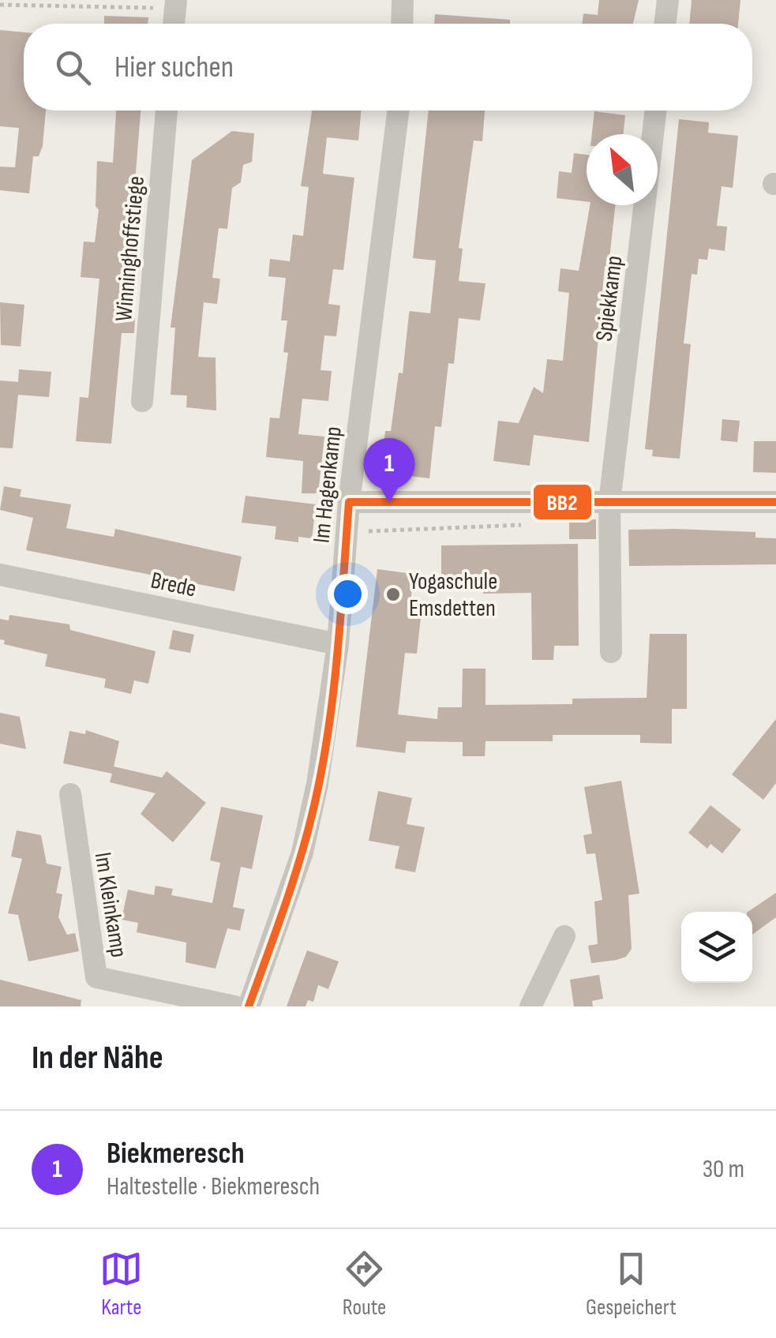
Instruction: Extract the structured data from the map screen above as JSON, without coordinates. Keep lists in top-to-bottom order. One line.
{"streets":{"street":["Winninghoffstiege","Spiekkamp","Im Hagenkamp","Brede","Im Kleinkamp"]},"crossings":[["Im Hagenkamp","Brede"]],"places":["Yogaschule Emsdetten"],"lines":["transit line BB2"],"north":"top left","page":{"search":"Hier suchen","pins":"1","heading":"In der Nähe","list":[{"mark":"1","name":"Biekmeresch","note":"Haltestelle · Biekmeresch","value":"30 m"}],"nav":["Karte","Route","Gespeichert"]}}
